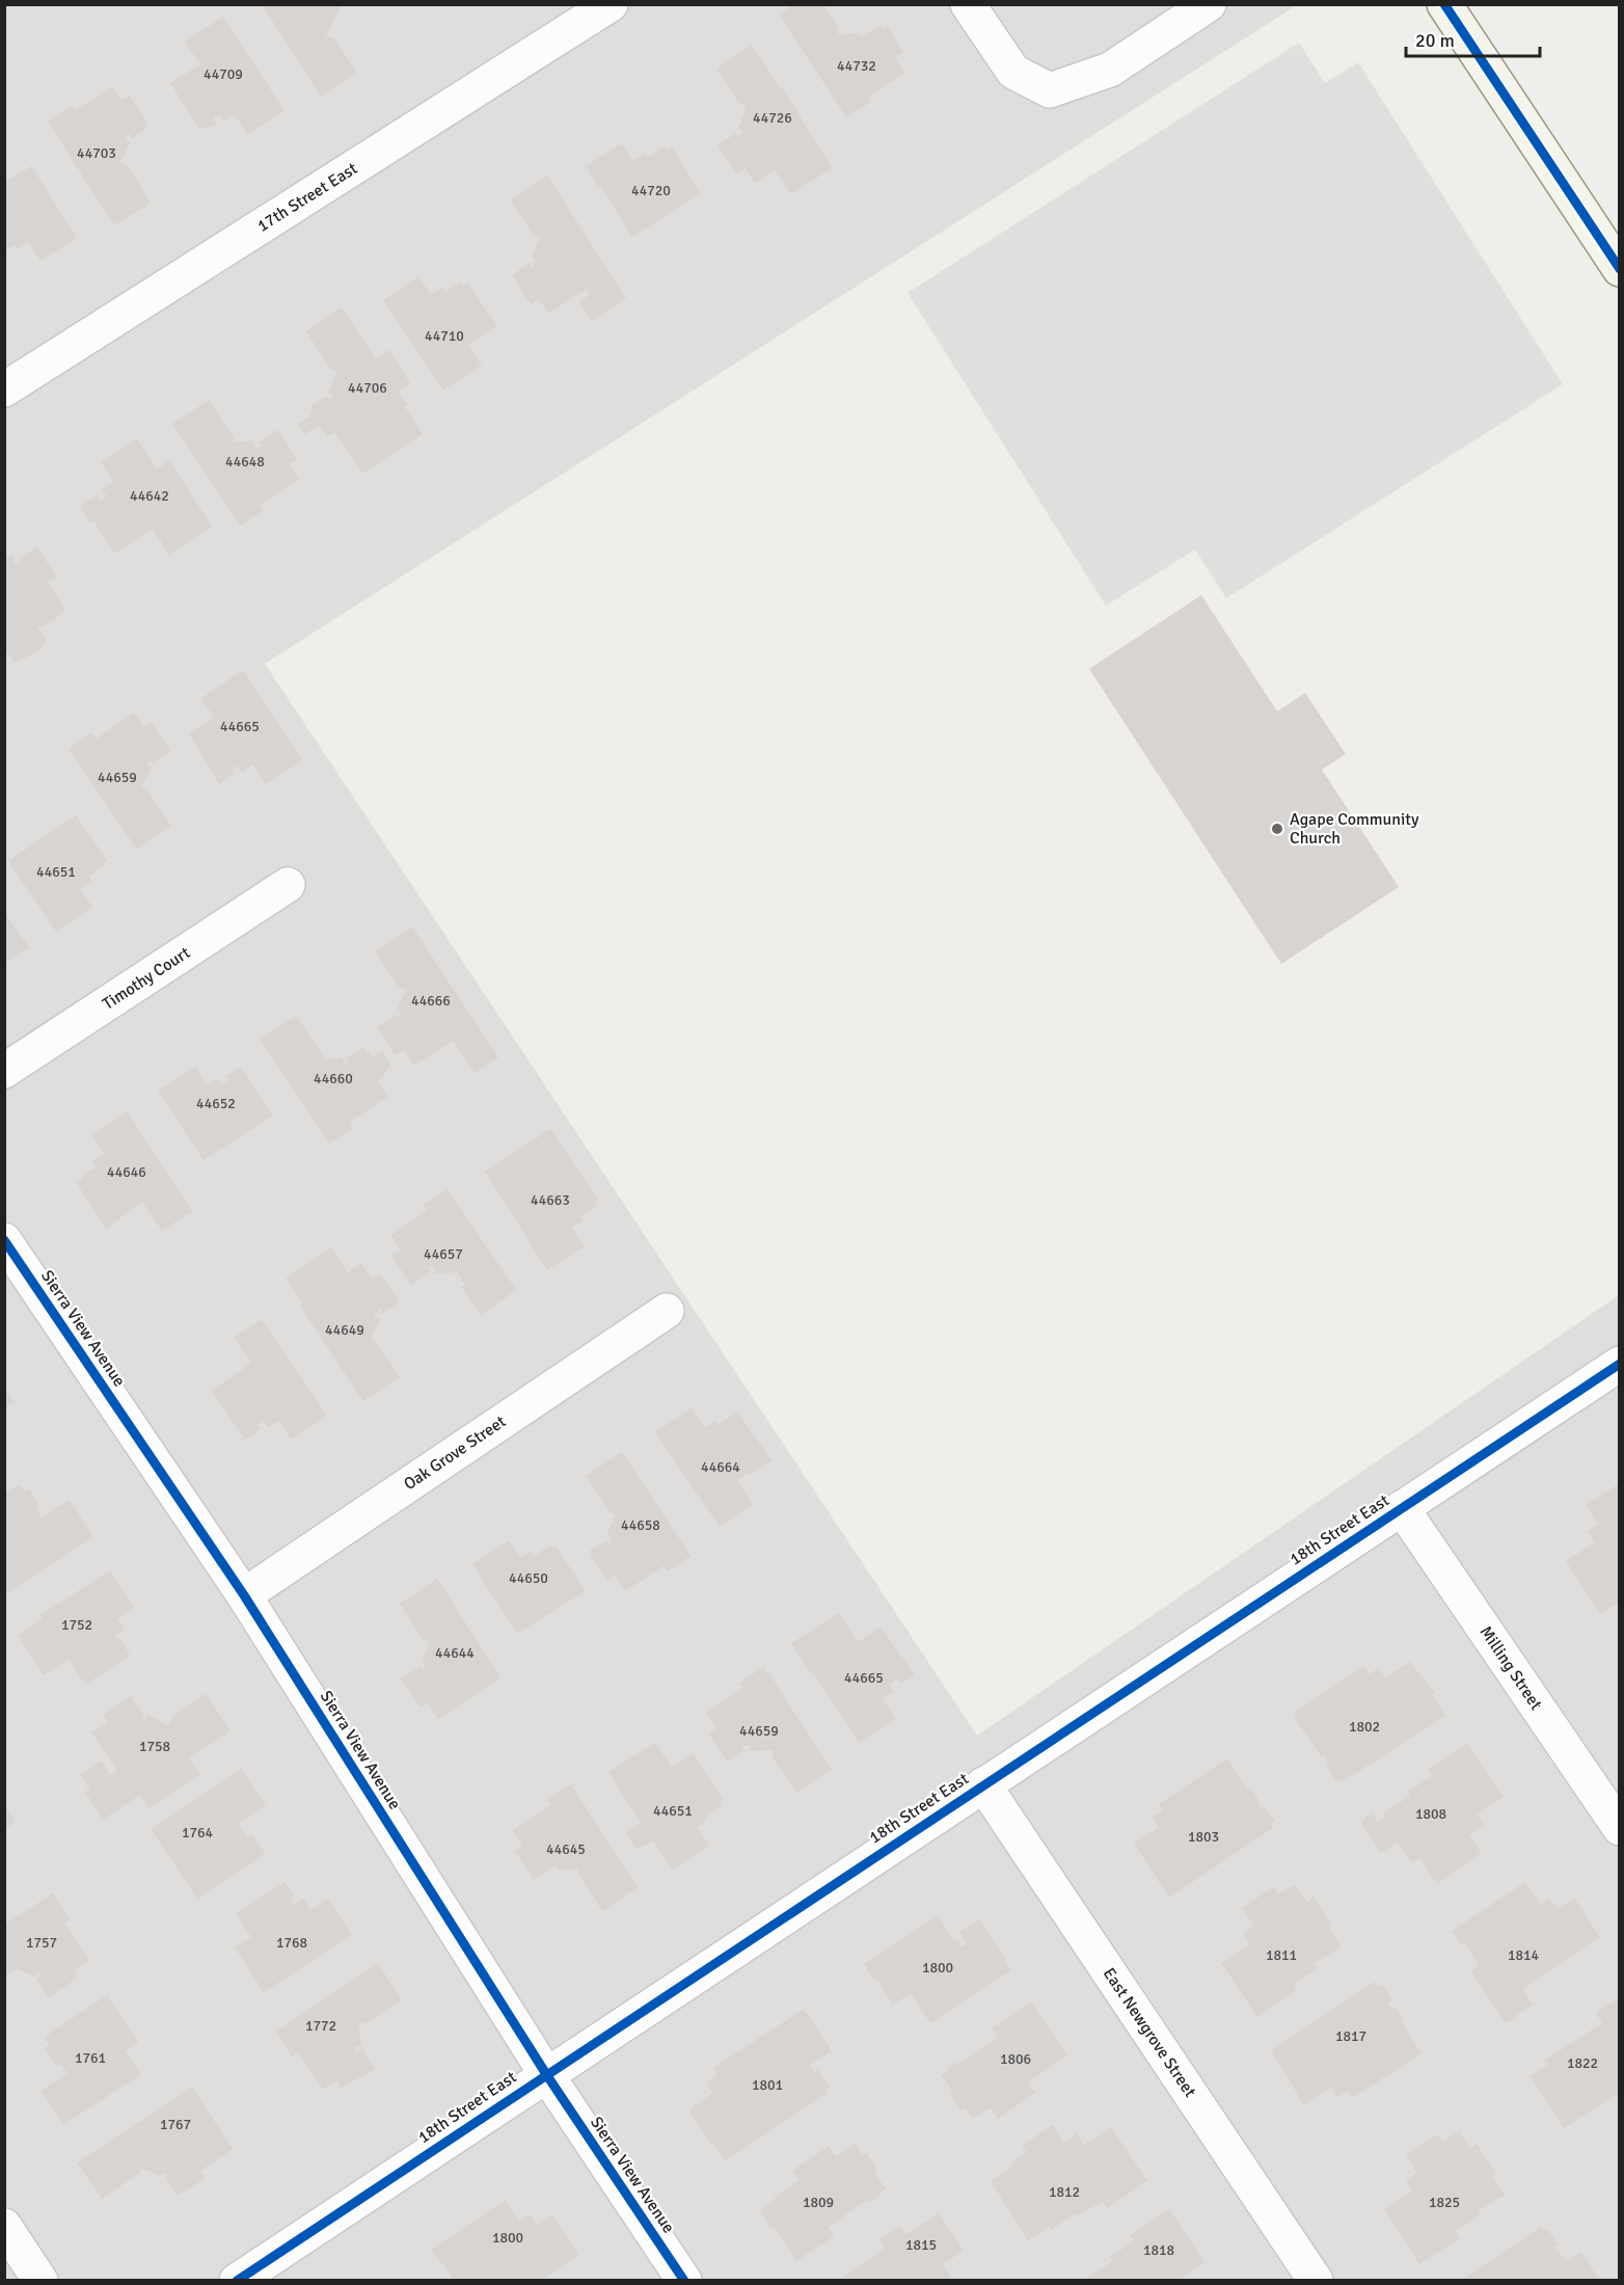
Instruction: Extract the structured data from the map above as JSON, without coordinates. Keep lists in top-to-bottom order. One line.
{"streets":{"street":["17th Street East","Timothy Court","Sierra View Avenue","Oak Grove Street","18th Street East","Milling Street","East Newgrove Street"]},"crossings":[["Sierra View Avenue","Oak Grove Street"],["Sierra View Avenue","18th Street East"],["18th Street East","Milling Street"],["18th Street East","East Newgrove Street"]],"places":["Agape Community Church"],"house_numbers":["44732","44709","44726","44703","44720","44710","44706","44648","44642","44665","44659","44651","44666","44660","44652","44646","44663","44657","44649","44664","44658","44650","1752","44644","44665","1802","44659","1758","44651","1808","1764","1803","44645","1757","1768","1811","1814","1800","1772","1817","1761","1806","1822","1801","1767","1812","1809","1825","1800","1815","1818"],"scale_bar":"20 m"}
